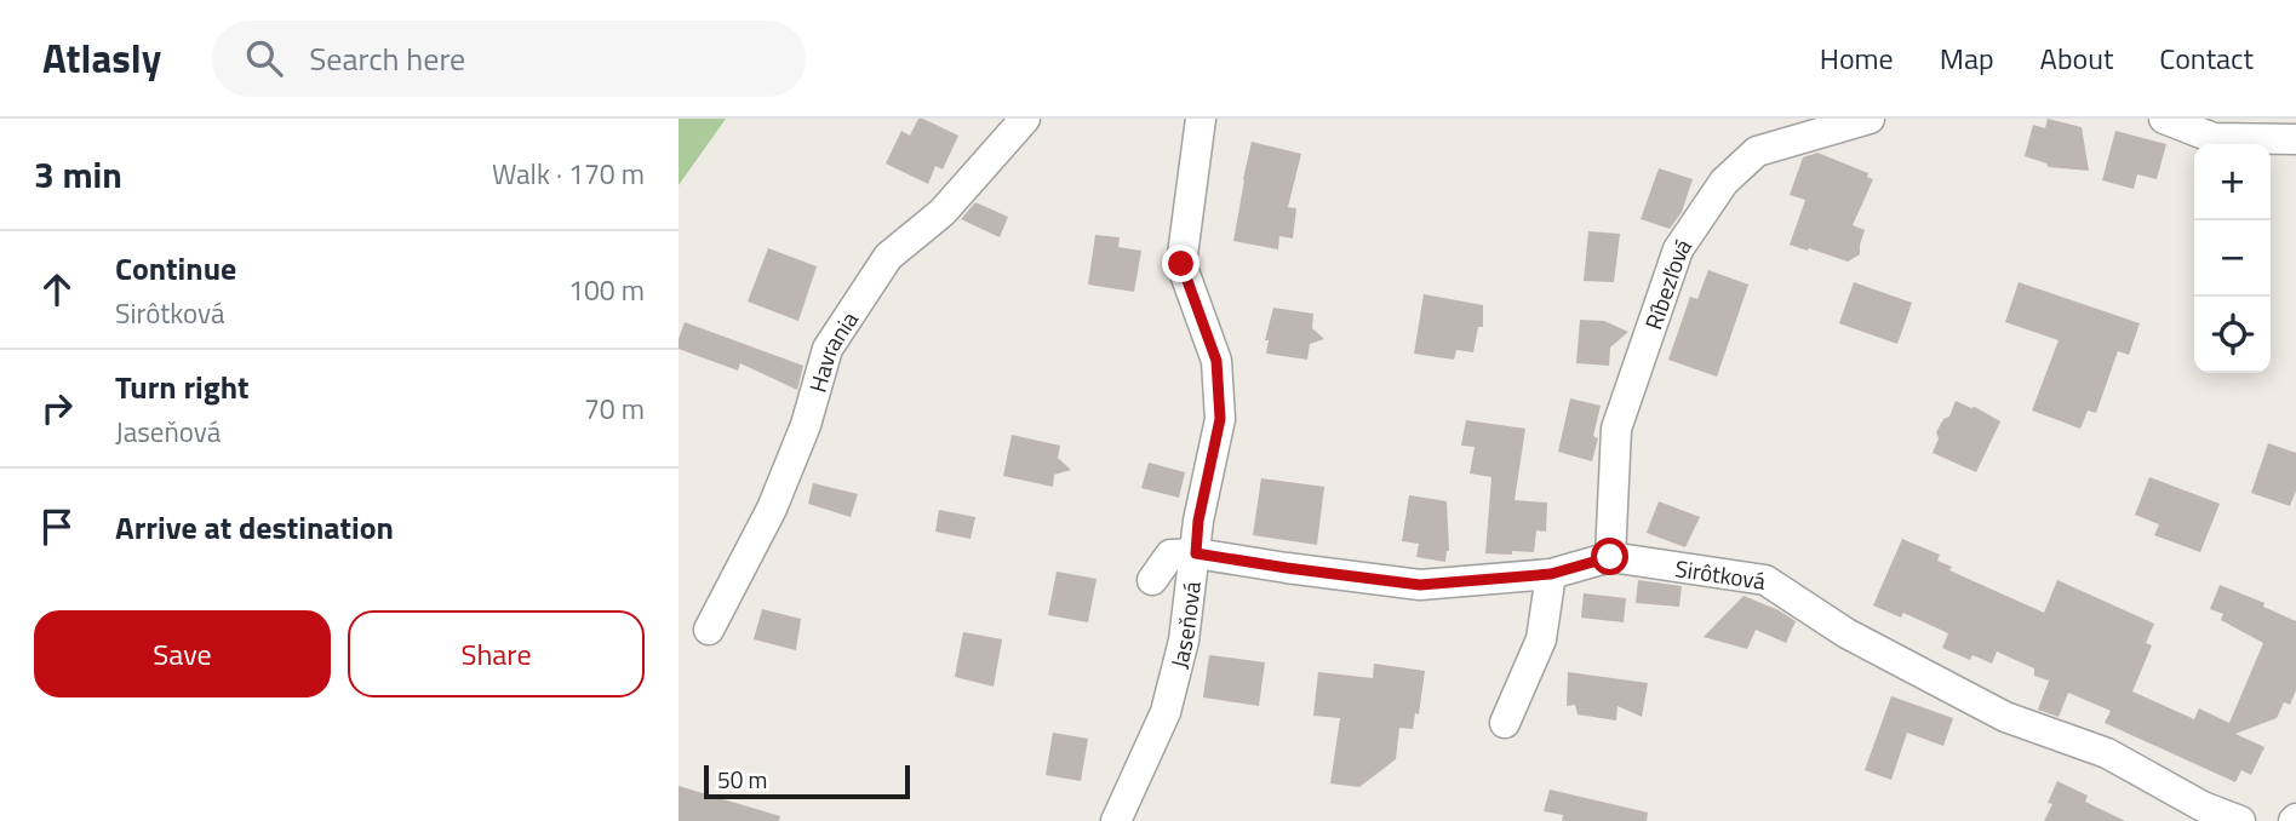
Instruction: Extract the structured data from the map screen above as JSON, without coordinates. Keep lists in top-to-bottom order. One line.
{"streets":{"street":["Ríbezľová","Havrania","Sirôtková","Jaseňová"]},"crossings":[["Ríbezľová","Sirôtková"],["Sirôtková","Jaseňová"]],"scale_bar":"50 m","page":{"header":"Atlasly","search":"Search here","nav":["Home","Map","About","Contact"],"heading":["3 min","Walk · 170 m"],"map_buttons":["+","−"],"list":[["Continue","Sirôtková","100 m"],["Turn right","Jaseňová","70 m"],"Arrive at destination"],"buttons":["Save","Share"],"scale":"50 m"}}
